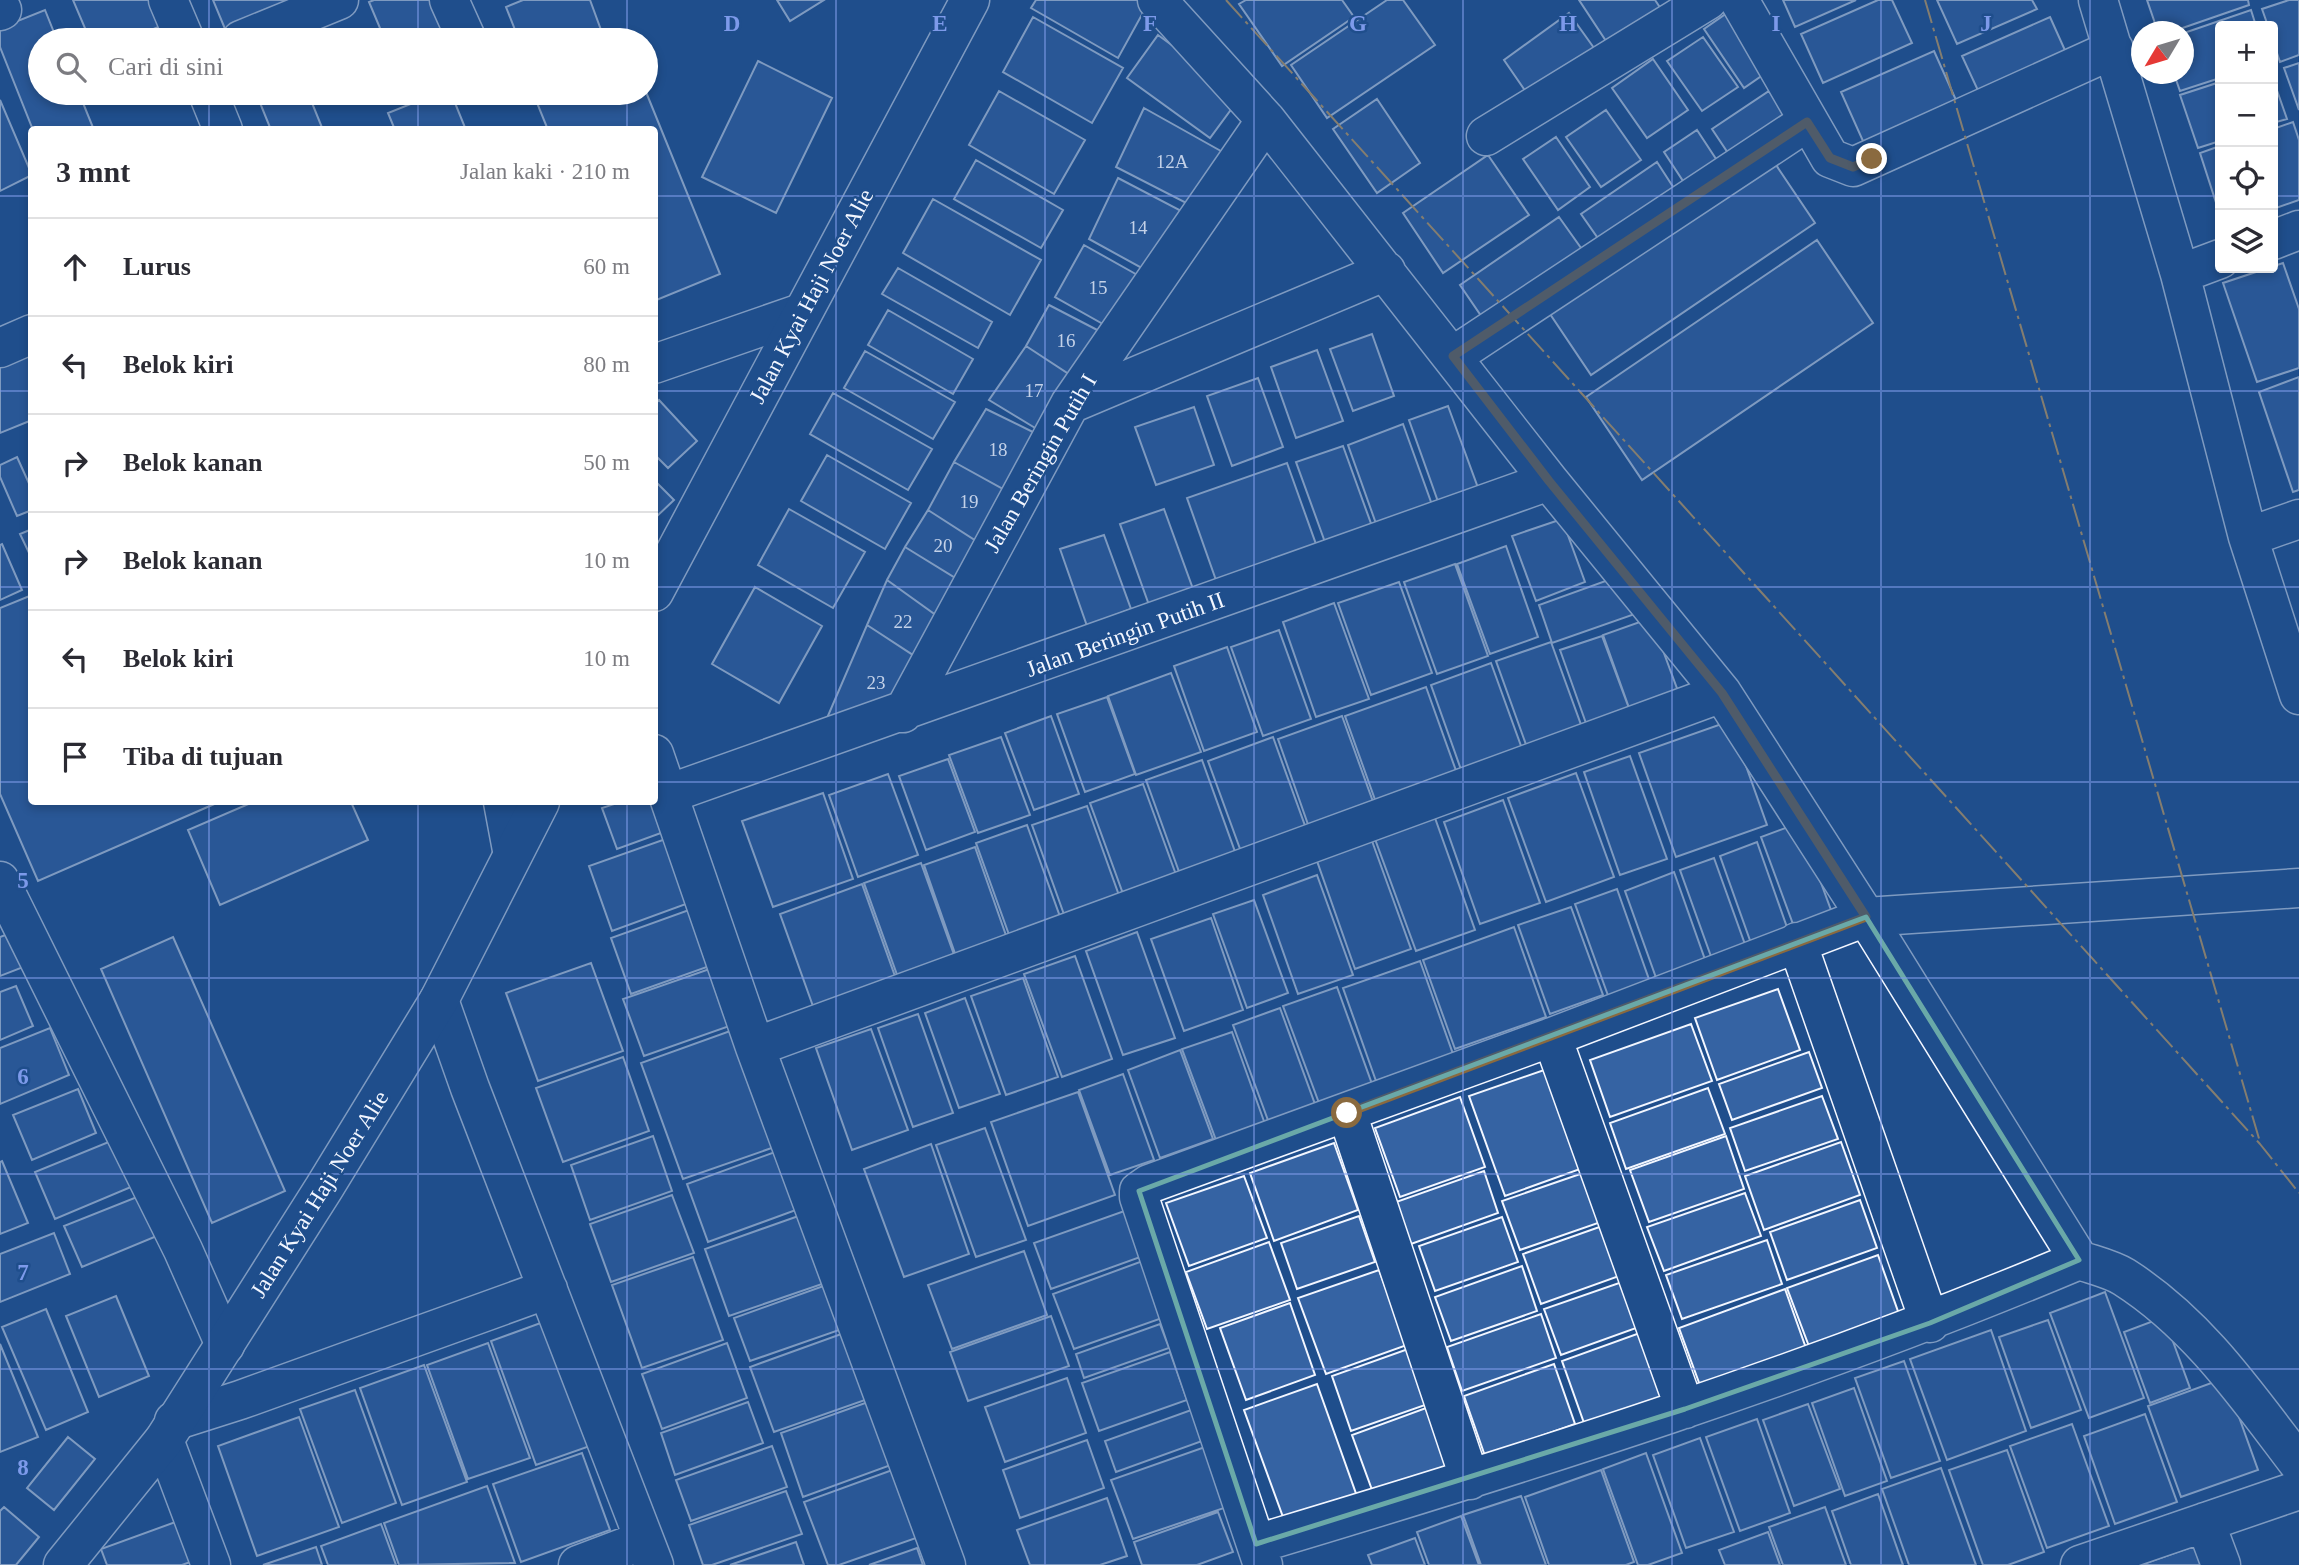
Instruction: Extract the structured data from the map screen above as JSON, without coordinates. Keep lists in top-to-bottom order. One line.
{"streets":{"street":["Jalan Kyai Haji Noer Alie","Jalan Beringin Putih I","Jalan Beringin Putih II"]},"crossings":[["Jalan Beringin Putih I","Jalan Beringin Putih II"]],"house_numbers":["12A","14","15","16","17","18","19","20","22","23"],"north":"bottom left","page":{"map_buttons":["+","−"],"search":"Cari di sini","heading":["3 mnt","Jalan kaki · 210 m"],"list":[["Lurus","60 m"],["Belok kiri","80 m"],["Belok kanan","50 m"],["Belok kanan","10 m"],["Belok kiri","10 m"],"Tiba di tujuan"]},"grid":{"columns":["D","E","F","G","H","I","J"],"rows":["5","6","7","8"]}}
